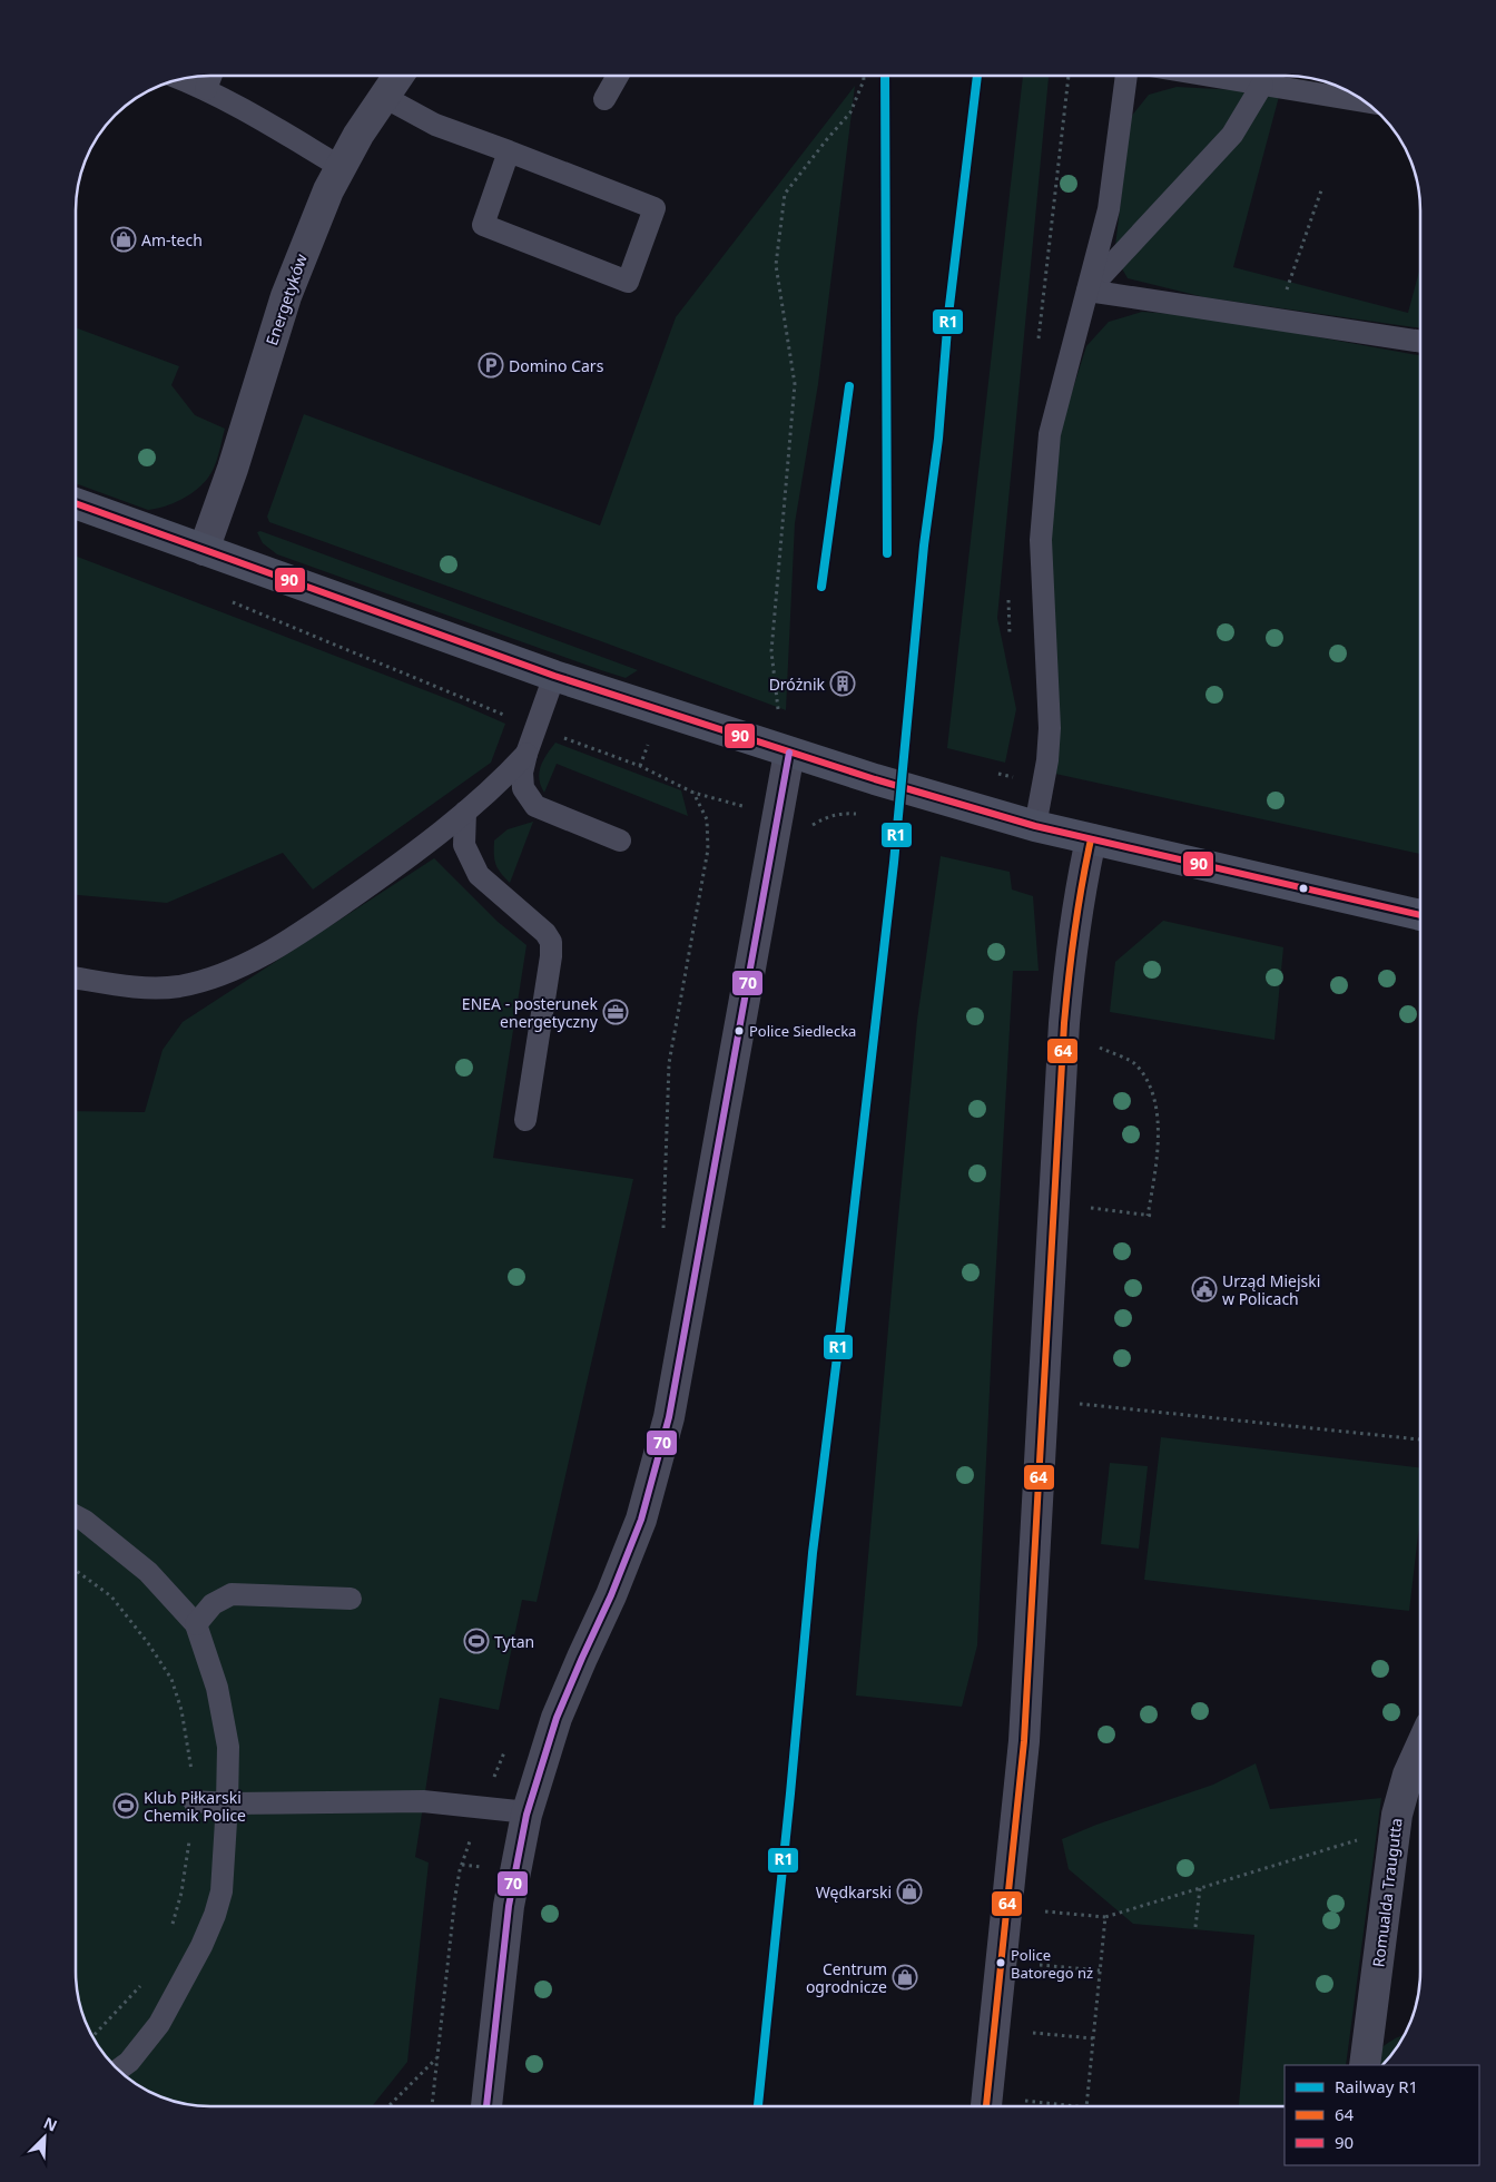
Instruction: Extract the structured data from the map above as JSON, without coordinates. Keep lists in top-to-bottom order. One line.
{"streets":{"street":["Energetyków","Romualda Traugutta"]},"places":{"shop":["Am-tech","Wędkarski","Centrum ogrodnicze"],"parking":["Domino Cars"],"building":["Dróżnik"],"office":["ENEA - posterunek energetyczny"],"other":["Police Siedlecka","Police Batorego nż"],"public building":["Urząd Miejski w Policach"],"sports":["Tytan","Klub Piłkarski Chemik Police"]},"lines":["rail line R1","transit line 90","transit line 70","transit line 64"],"legend":["Railway R1","64","90"],"north":"top right"}
